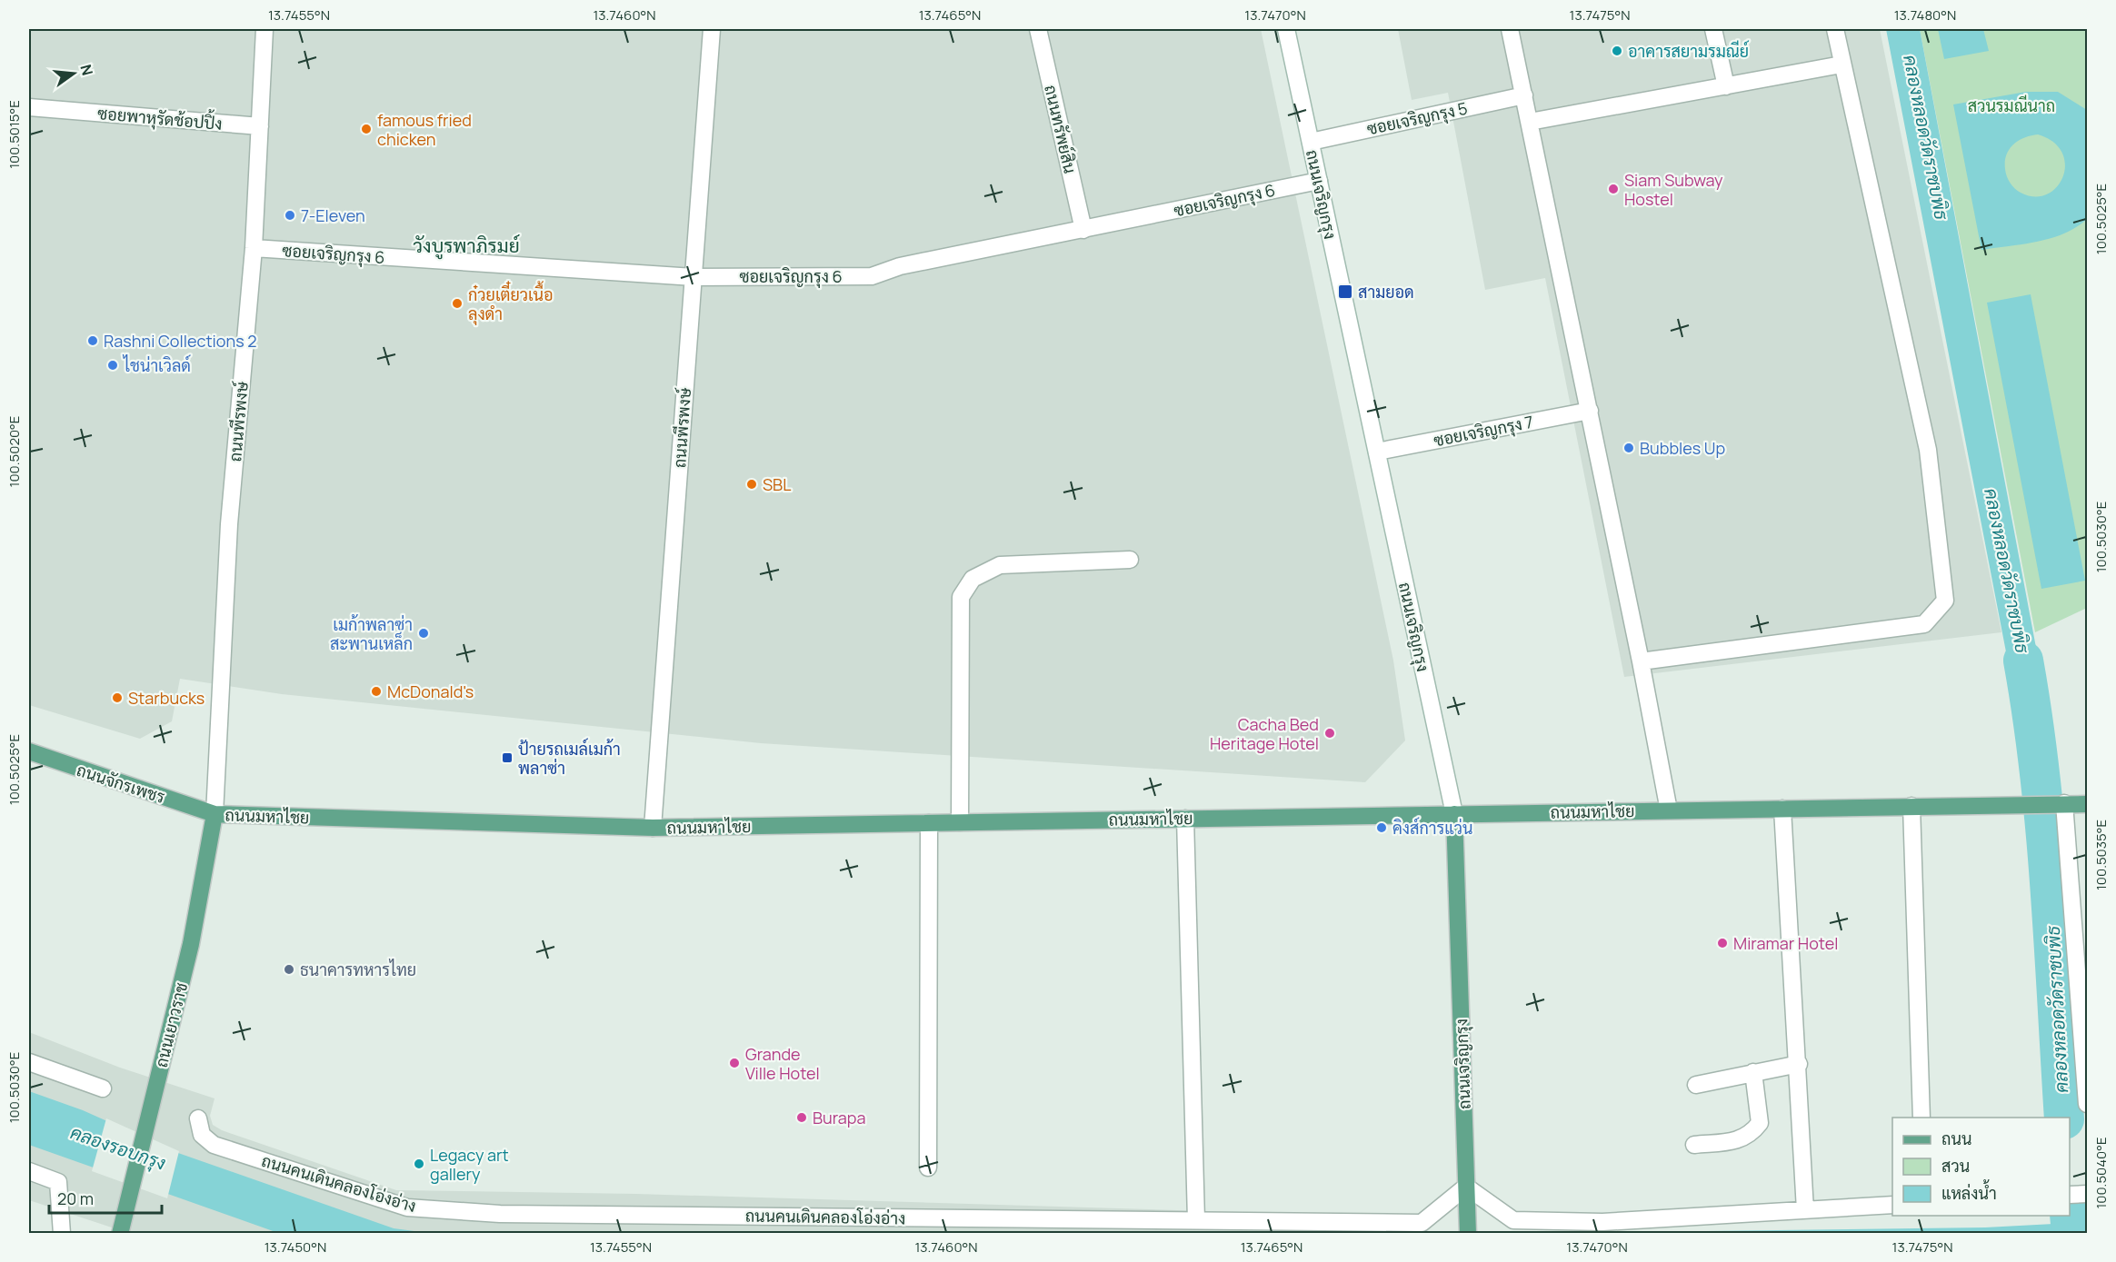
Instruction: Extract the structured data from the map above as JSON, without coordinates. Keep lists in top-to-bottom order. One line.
{"streets":{"main road":["ถนนเจริญกรุง","ถนนจักรเพชร","ถนนมหาไชย","ถนนเยาวราช"],"street":["ซอยพาหุรัดช้อปปิ้ง","ซอยเจริญกรุง 5","ถนนทรัพย์สิน","ซอยเจริญกรุง 6","ถนนพีรพงษ์","ซอยเจริญกรุง 7","ถนนคนเดินคลองโอ่งอ่าง"]},"crossings":[["ซอยพาหุรัดช้อปปิ้ง","ถนนพีรพงษ์"],["ซอยเจริญกรุง 5","ถนนเจริญกรุง"],["ถนนทรัพย์สิน","ซอยเจริญกรุง 6"],["ถนนเจริญกรุง","ซอยเจริญกรุง 6"],["ถนนเจริญกรุง","ซอยเจริญกรุง 7"],["ถนนเจริญกรุง","ถนนมหาไชย"],["ถนนเจริญกรุง","ถนนคนเดินคลองโอ่งอ่าง"],["ซอยเจริญกรุง 6","ถนนพีรพงษ์"],["ถนนพีรพงษ์","ถนนจักรเพชร"],["ถนนพีรพงษ์","ถนนมหาไชย"],["ถนนพีรพงษ์","ถนนเยาวราช"],["ถนนจักรเพชร","ถนนมหาไชย"],["ถนนจักรเพชร","ถนนเยาวราช"],["ถนนมหาไชย","ถนนเยาวราช"]],"districts":["วังบูรพาภิรมย์"],"water":["คลองหลอดวัดราชบพิธ","คลองรอบกรุง"],"parks":["สวนรมณีนาถ"],"places":{"other":["อาคารสยามรมณีย์","famous fried chicken","Siam Subway Hostel","7-Eleven","ก๋วยเตี๋ยวเนื้อ ลุงดำ","Rashni Collections 2","ไชน่าเวิลด์","Bubbles Up","SBL","เมก้าพลาซ่า สะพานเหล็ก","McDonald's","Starbucks","Cacha Bed Heritage Hotel","คิงส์การแว่น","Miramar Hotel","ธนาคารทหารไทย","Grande Ville Hotel","Burapa","Legacy art gallery"],"transit":["สามยอด","ป้ายรถเมล์เมก้า พลาซ่า"]},"legend":["ถนน","สวน","แหล่งน้ำ"],"scale_bar":"20 m","north":"right","coordinates":["13.7455°N","13.7460°N","13.7465°N","13.7470°N","13.7475°N","13.7480°N","100.5015°E","100.5025°E","100.5020°E","100.5030°E","100.5035°E","100.5040°E","13.7450°N"]}
